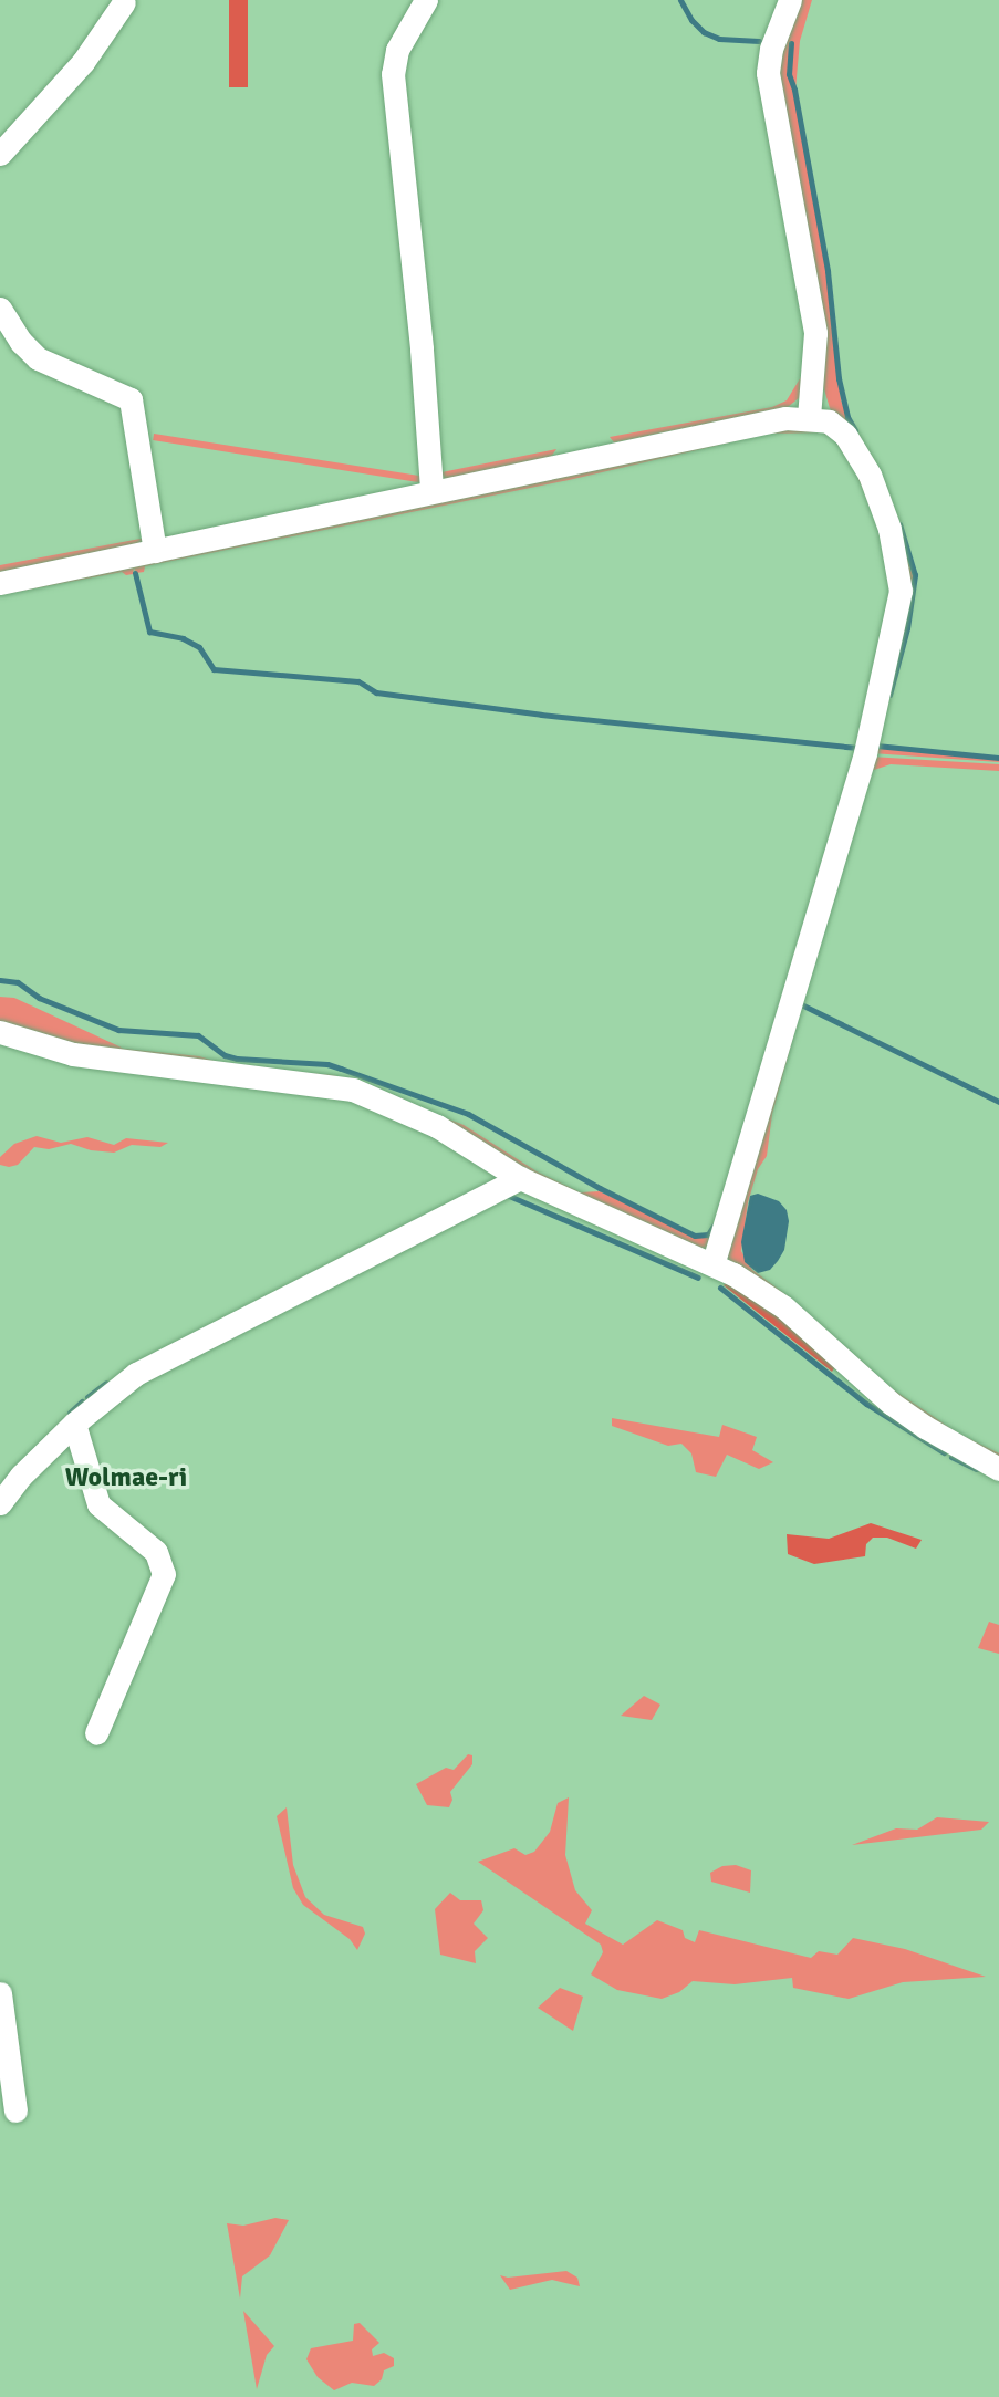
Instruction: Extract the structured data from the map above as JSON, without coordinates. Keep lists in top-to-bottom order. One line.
{"districts":["Wolmae-ri"]}
